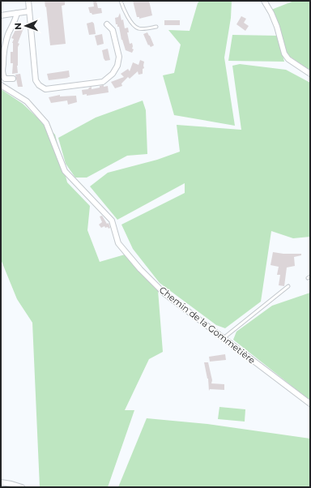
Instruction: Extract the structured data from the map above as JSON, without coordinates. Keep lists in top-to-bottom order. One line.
{"streets":{"street":["Chemin de la Gommetière"]},"north":"left"}
